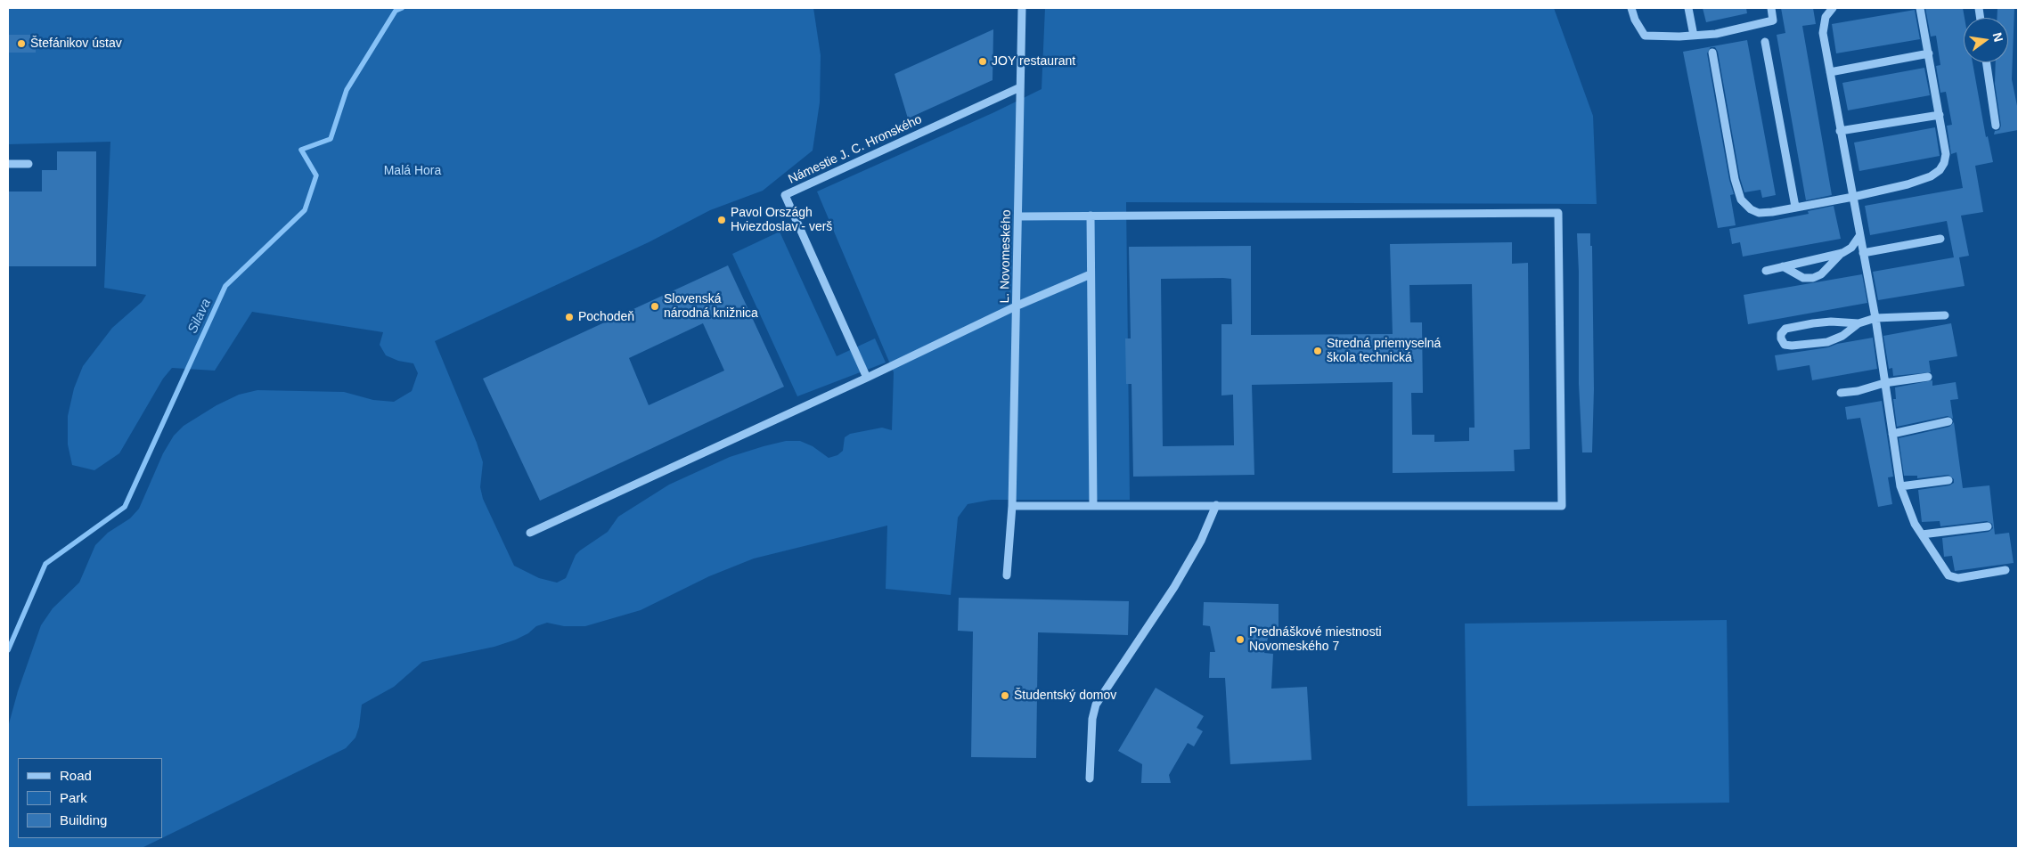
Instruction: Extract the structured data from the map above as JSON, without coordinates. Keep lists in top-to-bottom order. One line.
{"streets":{"street":["Námestie J. C. Hronského","L. Novomeského"]},"crossings":[["Námestie J. C. Hronského","L. Novomeského"]],"water":["Silava"],"parks":["Malá Hora"],"places":["Štefánikov ústav","JOY restaurant","Pavol Országh Hviezdoslav - verš","Slovenská národná knižnica","Pochodeň","Stredná priemyselná škola technická","Prednáškové miestnosti Novomeského 7","Študentský domov"],"legend":["Road","Park","Building"],"north":"right"}
